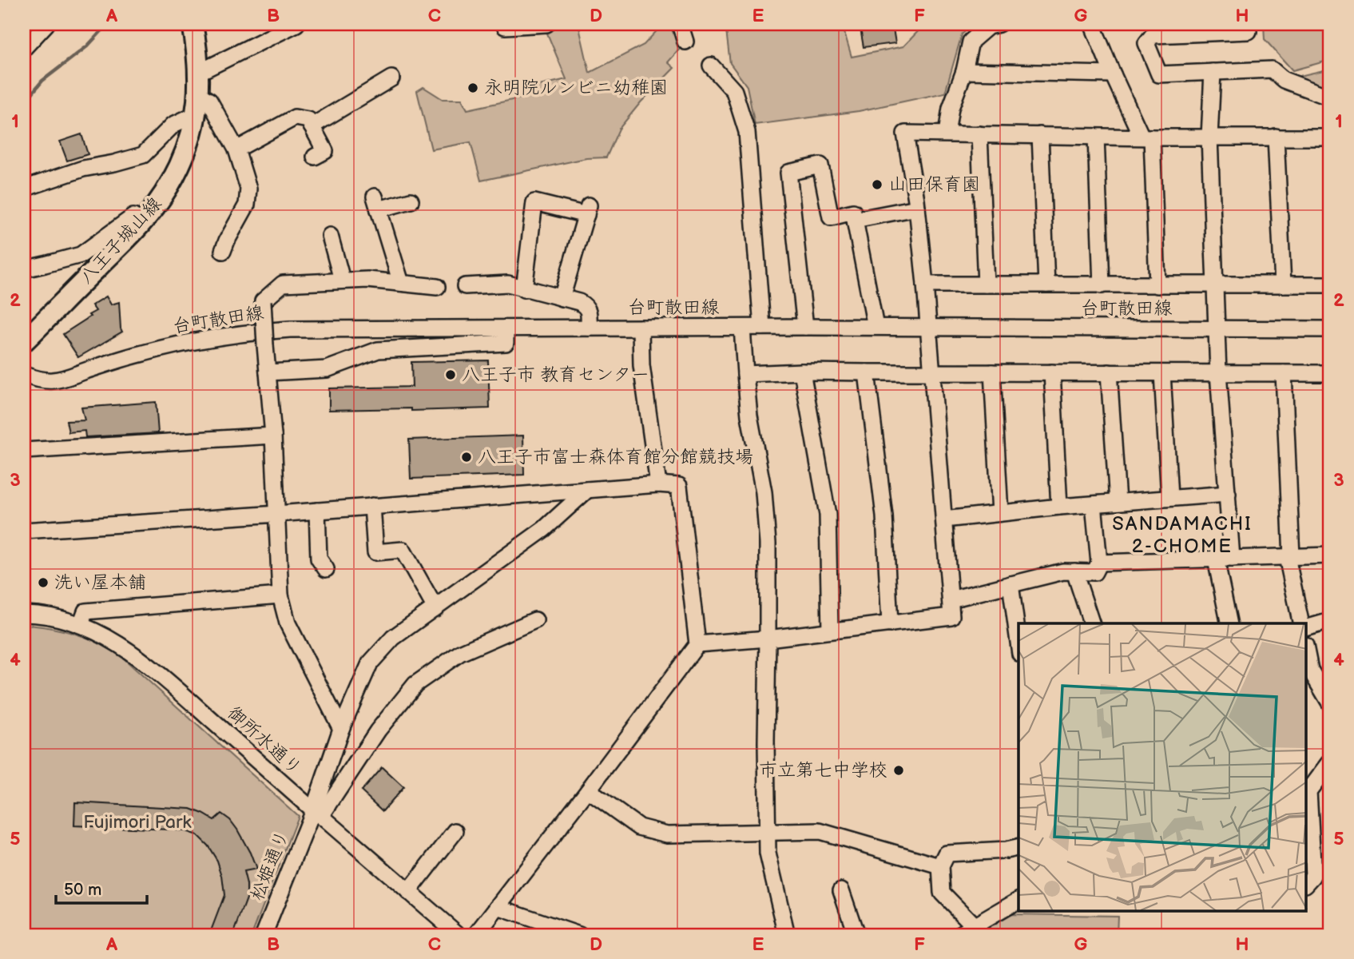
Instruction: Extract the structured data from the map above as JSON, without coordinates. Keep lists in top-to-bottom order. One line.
{"streets":{"main road":["八王子城山線"],"street":["台町散田線","御所水通り","松姫通り"]},"crossings":[["御所水通り","松姫通り"]],"districts":["SANDAMACHI 2-CHOME"],"parks":["Fujimori Park"],"places":["永明院ルンビニ幼稚園","山田保育園","八王子市 教育センター","八王子市富士森体育館分館競技場","洗い屋本舗","市立第七中学校"],"scale_bar":"50 m","grid":{"columns":["A","B","C","D","E","F","G","H"],"rows":["1","2","3","4","5"]}}
